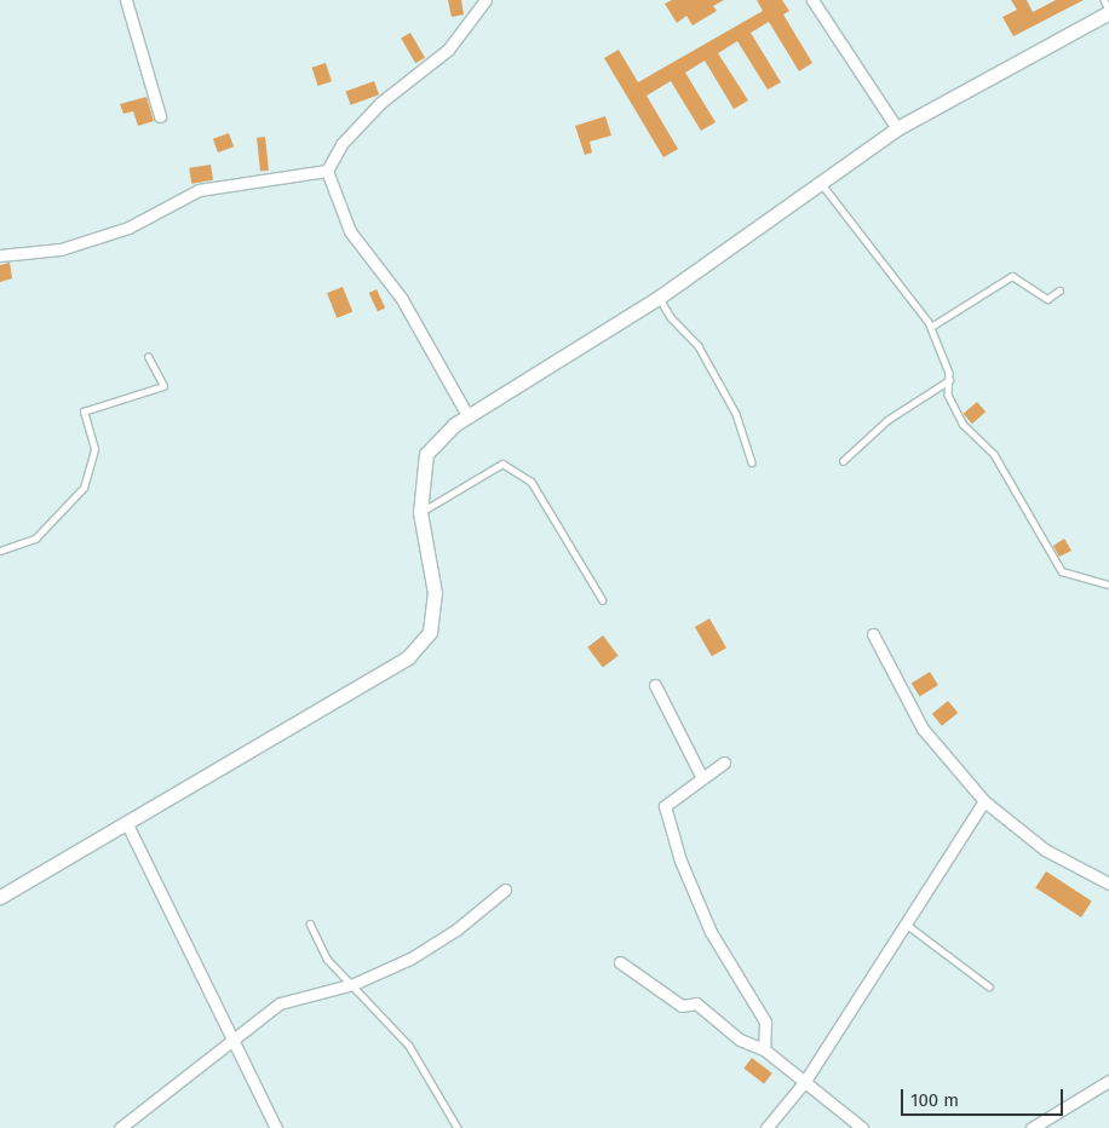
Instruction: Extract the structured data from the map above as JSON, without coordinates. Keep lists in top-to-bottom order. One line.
{"scale_bar":"100 m"}
